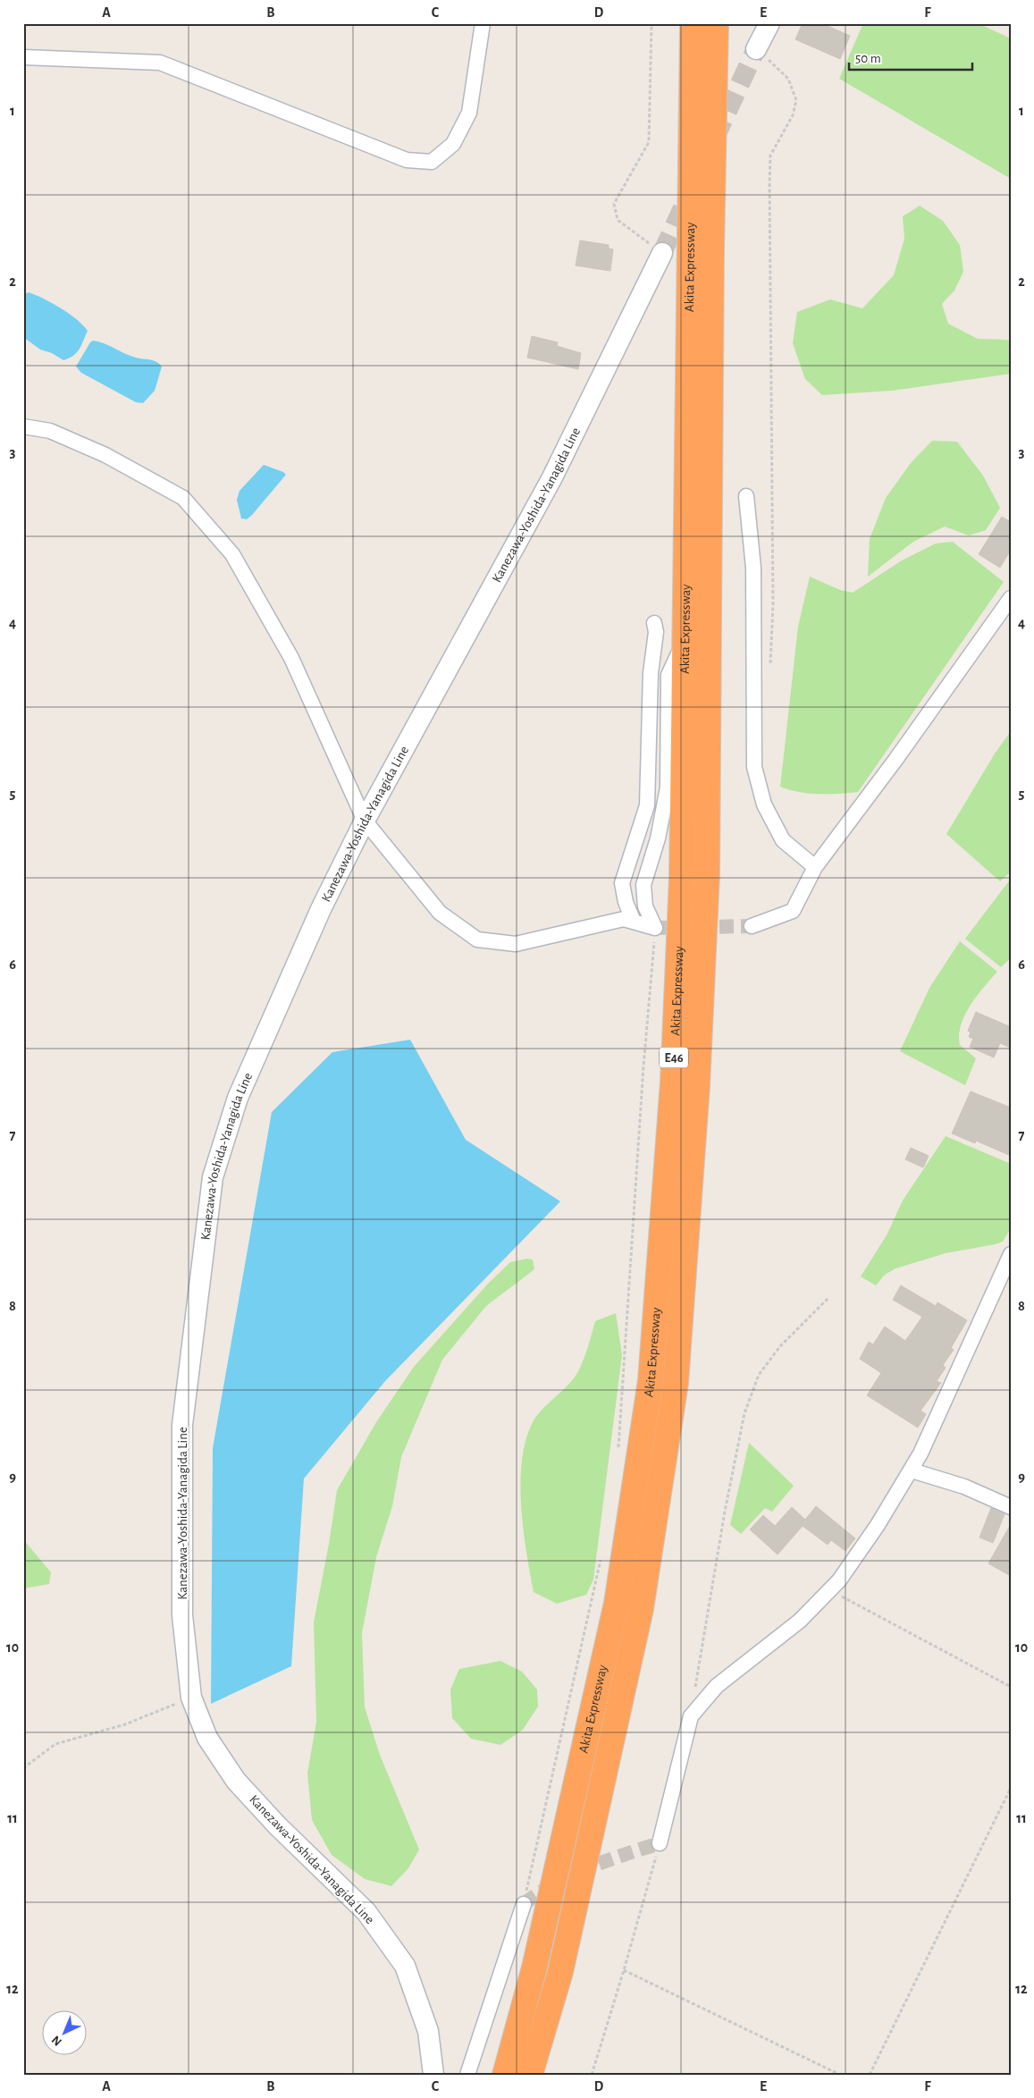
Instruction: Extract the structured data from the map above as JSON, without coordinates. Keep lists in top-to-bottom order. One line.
{"streets":{"highway":["Akita Expressway","E46"],"main road":["Kanezawa-Yoshida-Yanagida Line"]},"scale_bar":"50 m","north":"bottom left","grid":{"columns":["A","B","C","D","E","F"],"rows":["1","2","3","4","5","6","7","8","9","10","11","12"]}}
